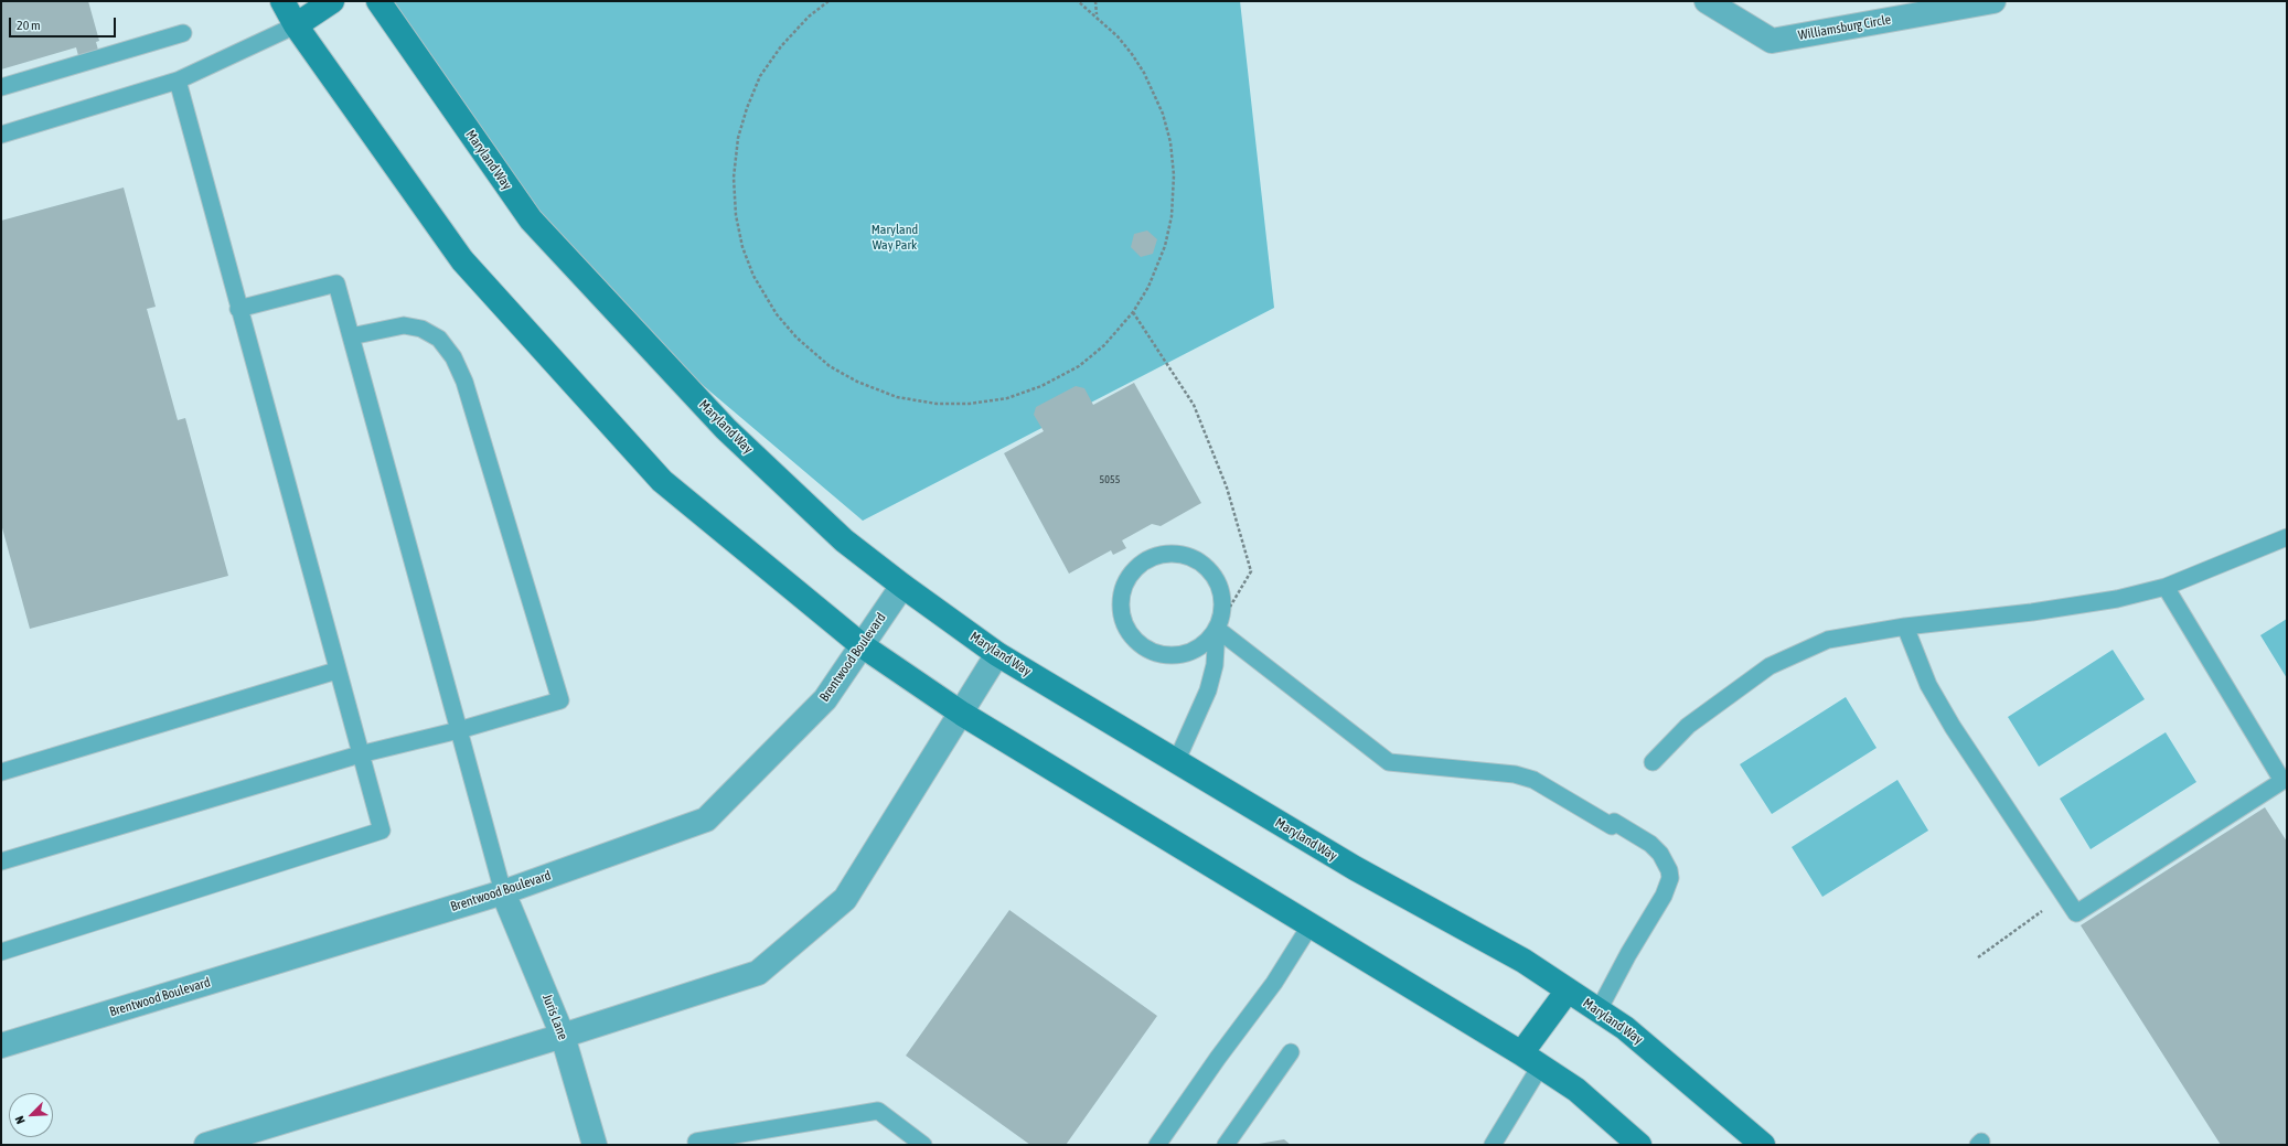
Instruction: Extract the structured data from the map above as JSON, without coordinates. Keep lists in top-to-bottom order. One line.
{"streets":{"main road":["Maryland Way"],"street":["Williamsburg Circle","Brentwood Boulevard","Juris Lane"]},"crossings":[["Maryland Way","Brentwood Boulevard"],["Brentwood Boulevard","Juris Lane"]],"parks":["Maryland Way Park"],"house_numbers":["5055"],"scale_bar":"20 m","north":"bottom left"}
